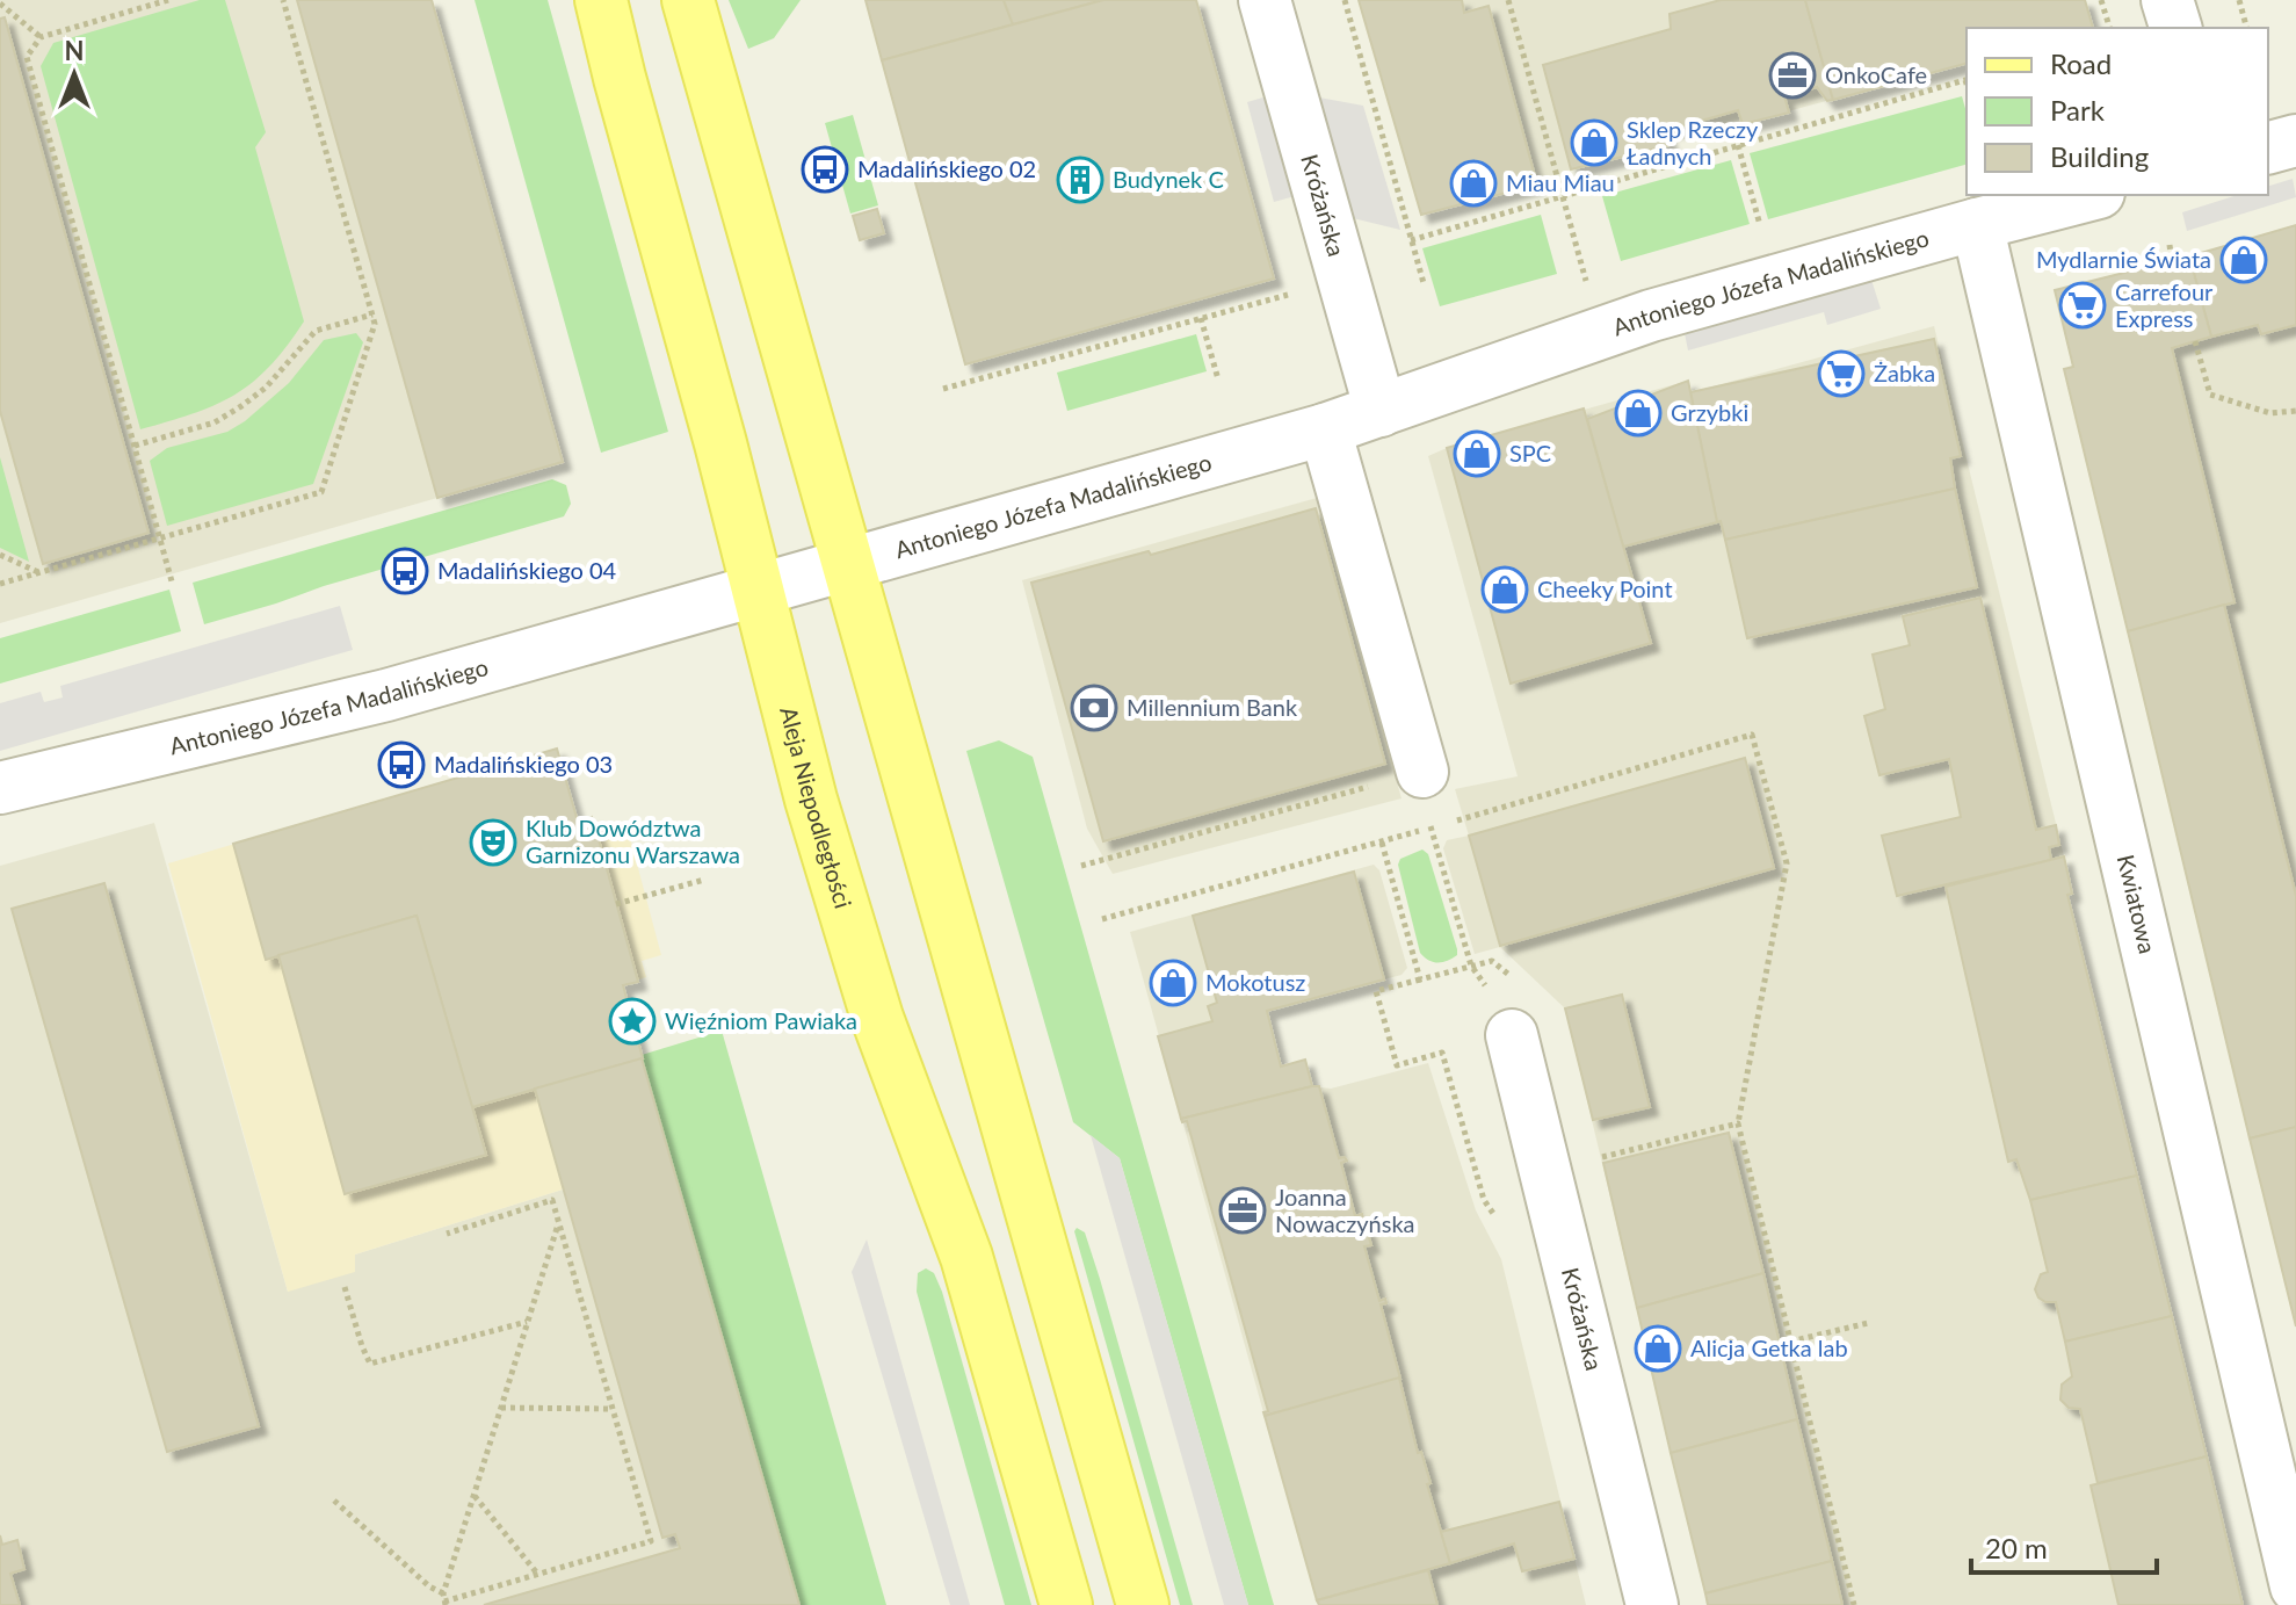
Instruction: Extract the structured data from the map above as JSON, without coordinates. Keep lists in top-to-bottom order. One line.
{"streets":{"main road":["Aleja Niepodległości"],"street":["Króżańska","Antoniego Józefa Madalińskiego","Kwiatowa"]},"crossings":[["Króżańska","Antoniego Józefa Madalińskiego"],["Antoniego Józefa Madalińskiego","Aleja Niepodległości"],["Antoniego Józefa Madalińskiego","Kwiatowa"]],"places":{"office":["OnkoCafe","Joanna Nowaczyńska"],"shop":["Sklep Rzeczy Ładnych","Miau Miau","Mydlarnie Świata","Grzybki","SPC","Cheeky Point","Mokotusz","Alicja Getka lab"],"bus stop":["Madalińskiego 02","Madalińskiego 04","Madalińskiego 03"],"building":["Budynek C"],"supermarket":["Carrefour Express","Żabka"],"bank":["Millennium Bank"],"theatre":["Klub Dowództwa Garnizonu Warszawa"],"place":["Więźniom Pawiaka"]},"legend":["Road","Park","Building"],"scale_bar":"20 m","north":"top"}
